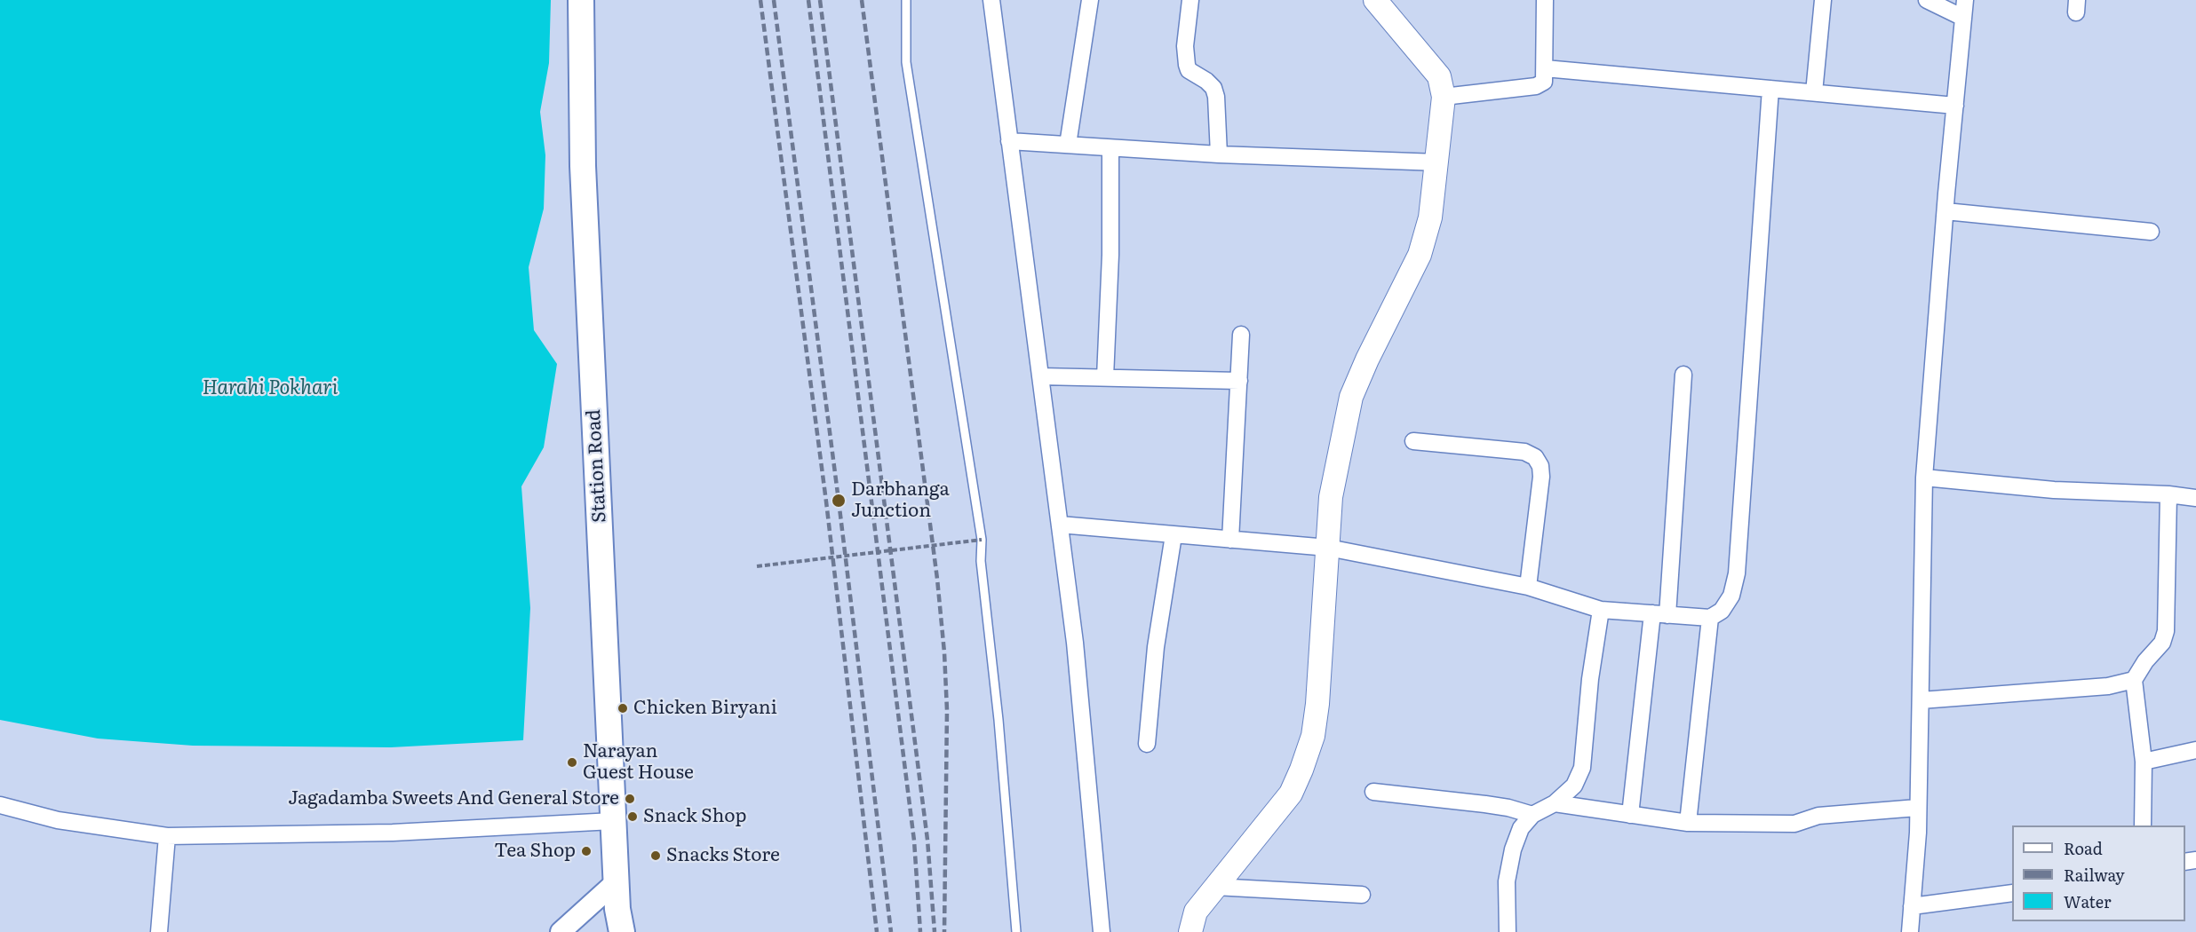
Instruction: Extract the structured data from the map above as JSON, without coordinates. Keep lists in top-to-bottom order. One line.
{"streets":{"main road":["Station Road"]},"water":["Harahi Pokhari"],"places":["Darbhanga Junction","Chicken Biryani","Narayan Guest House","Jagadamba Sweets And General Store","Snack Shop","Tea Shop","Snacks Store"],"legend":["Road","Railway","Water"]}
